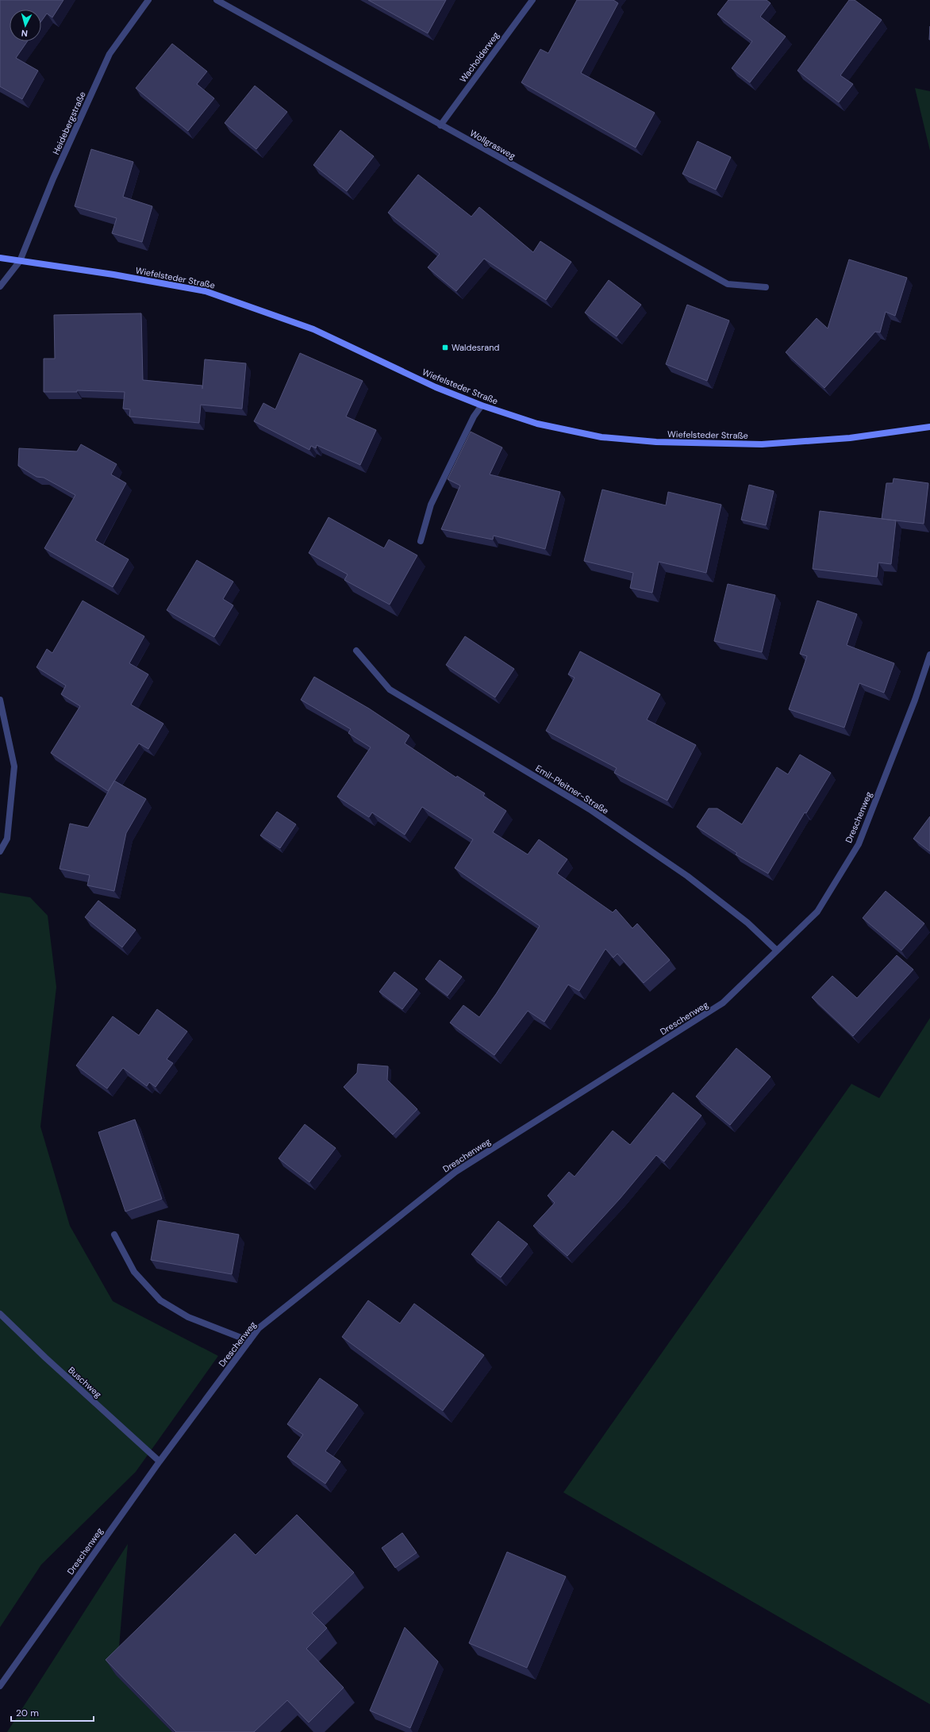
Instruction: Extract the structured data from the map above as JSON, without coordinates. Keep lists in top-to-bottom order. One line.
{"streets":{"main road":["Wiefelsteder Straße"],"street":["Wacholderweg","Heidebergstraße","Wollgrasweg","Emil-Pleitner-Straße","Dreschenweg","Buschweg"]},"crossings":[["Wacholderweg","Wollgrasweg"],["Heidebergstraße","Wiefelsteder Straße"],["Emil-Pleitner-Straße","Dreschenweg"],["Dreschenweg","Buschweg"]],"places":{"transit":["Waldesrand"]},"scale_bar":"20 m","north":"bottom"}
